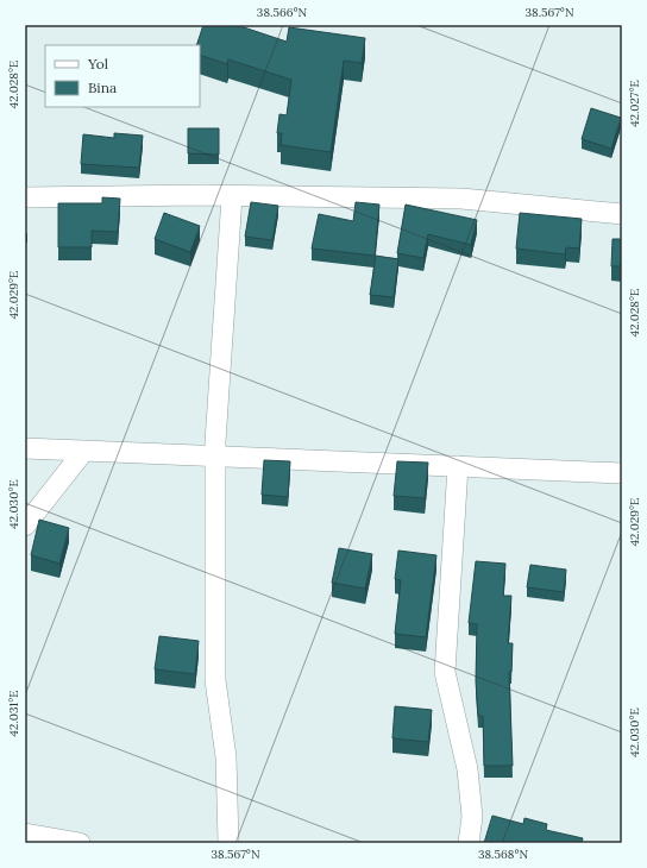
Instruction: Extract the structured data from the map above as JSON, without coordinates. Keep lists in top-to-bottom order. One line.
{"legend":["Yol","Bina"],"coordinates":["38.566°N","38.567°N","42.028°E","42.027°E","42.029°E","42.030°E","42.031°E","38.568°N"]}
